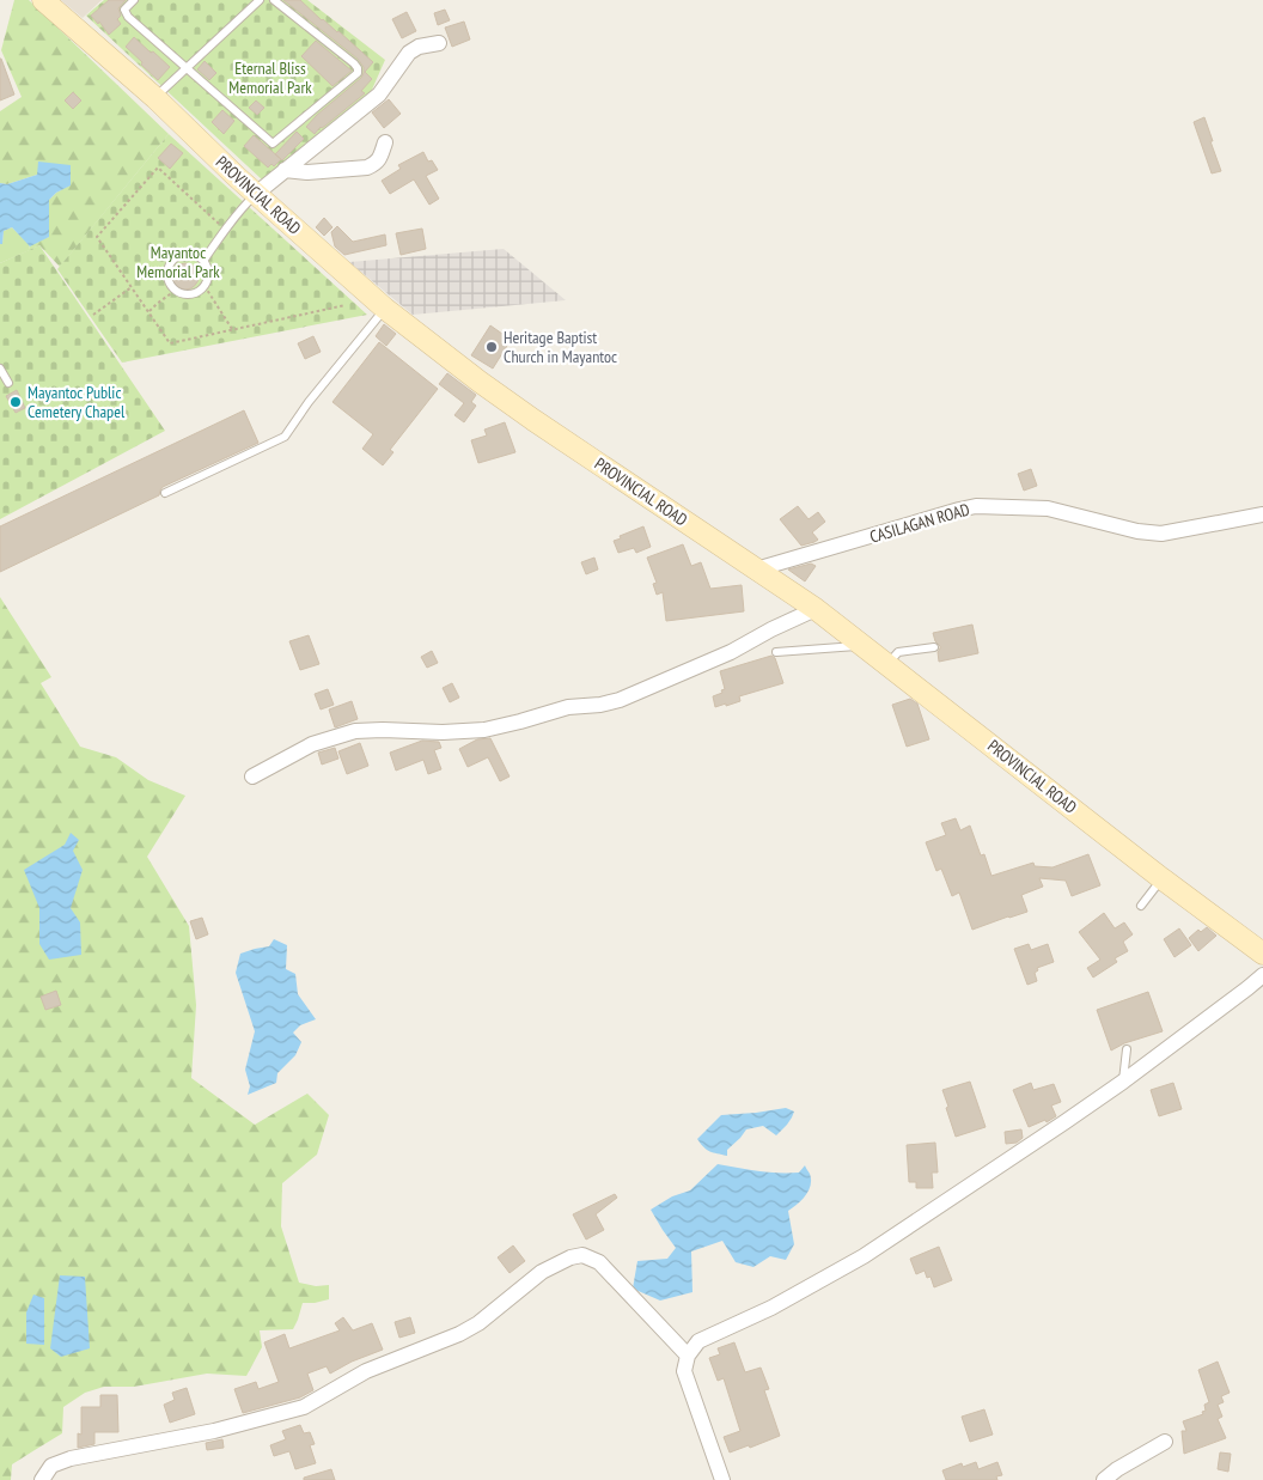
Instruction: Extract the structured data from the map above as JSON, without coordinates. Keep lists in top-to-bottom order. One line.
{"streets":{"main road":["PROVINCIAL ROAD"],"street":["CASILAGAN ROAD"]},"crossings":[["PROVINCIAL ROAD","CASILAGAN ROAD"]],"parks":["Eternal Bliss Memorial Park","Mayantoc Memorial Park"],"places":["Heritage Baptist Church in Mayantoc","Mayantoc Public Cemetery Chapel"]}
